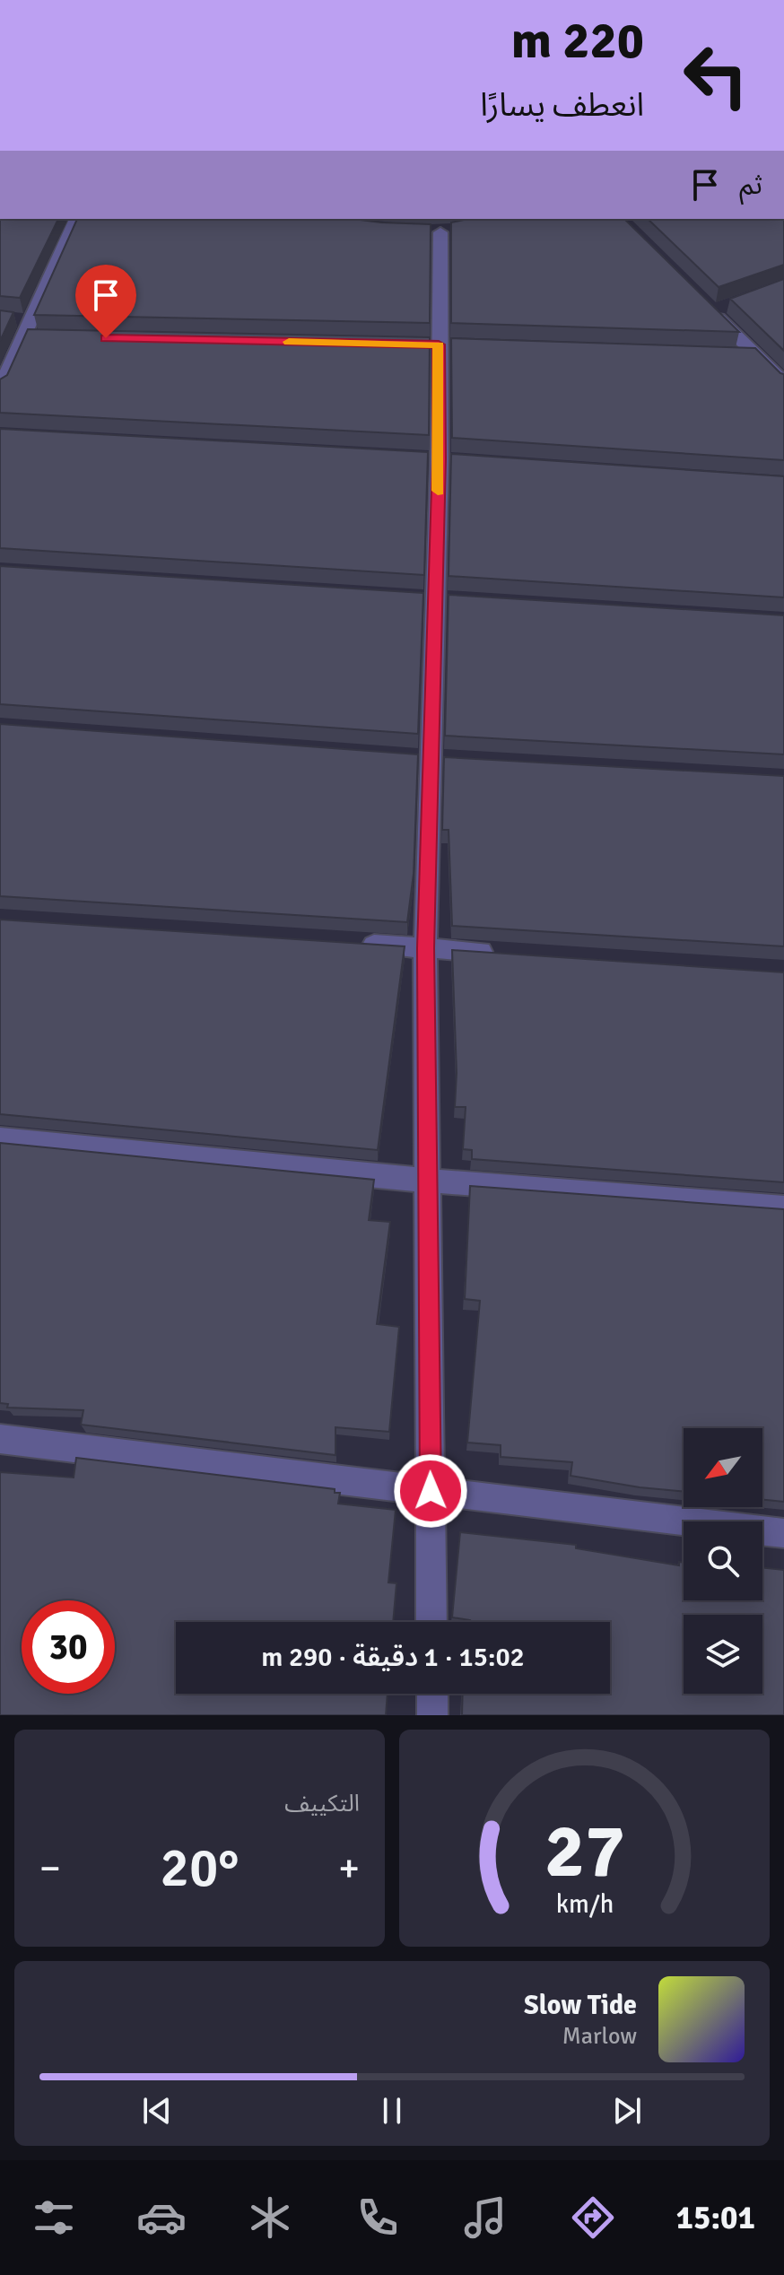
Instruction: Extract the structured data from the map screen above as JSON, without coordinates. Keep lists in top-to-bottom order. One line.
{"north":"bottom left","page":{"turn":["220 m","انعطف يسارًا"],"then":"ثم","limit":"30","trip":"15:02 · 1 دقيقة · 290 m","tile":"التكييف","heat":["−","20°","+"],"song":["Slow Tide","Marlow"],"tabs":"15:01","gauge":["27","km/h"]}}
